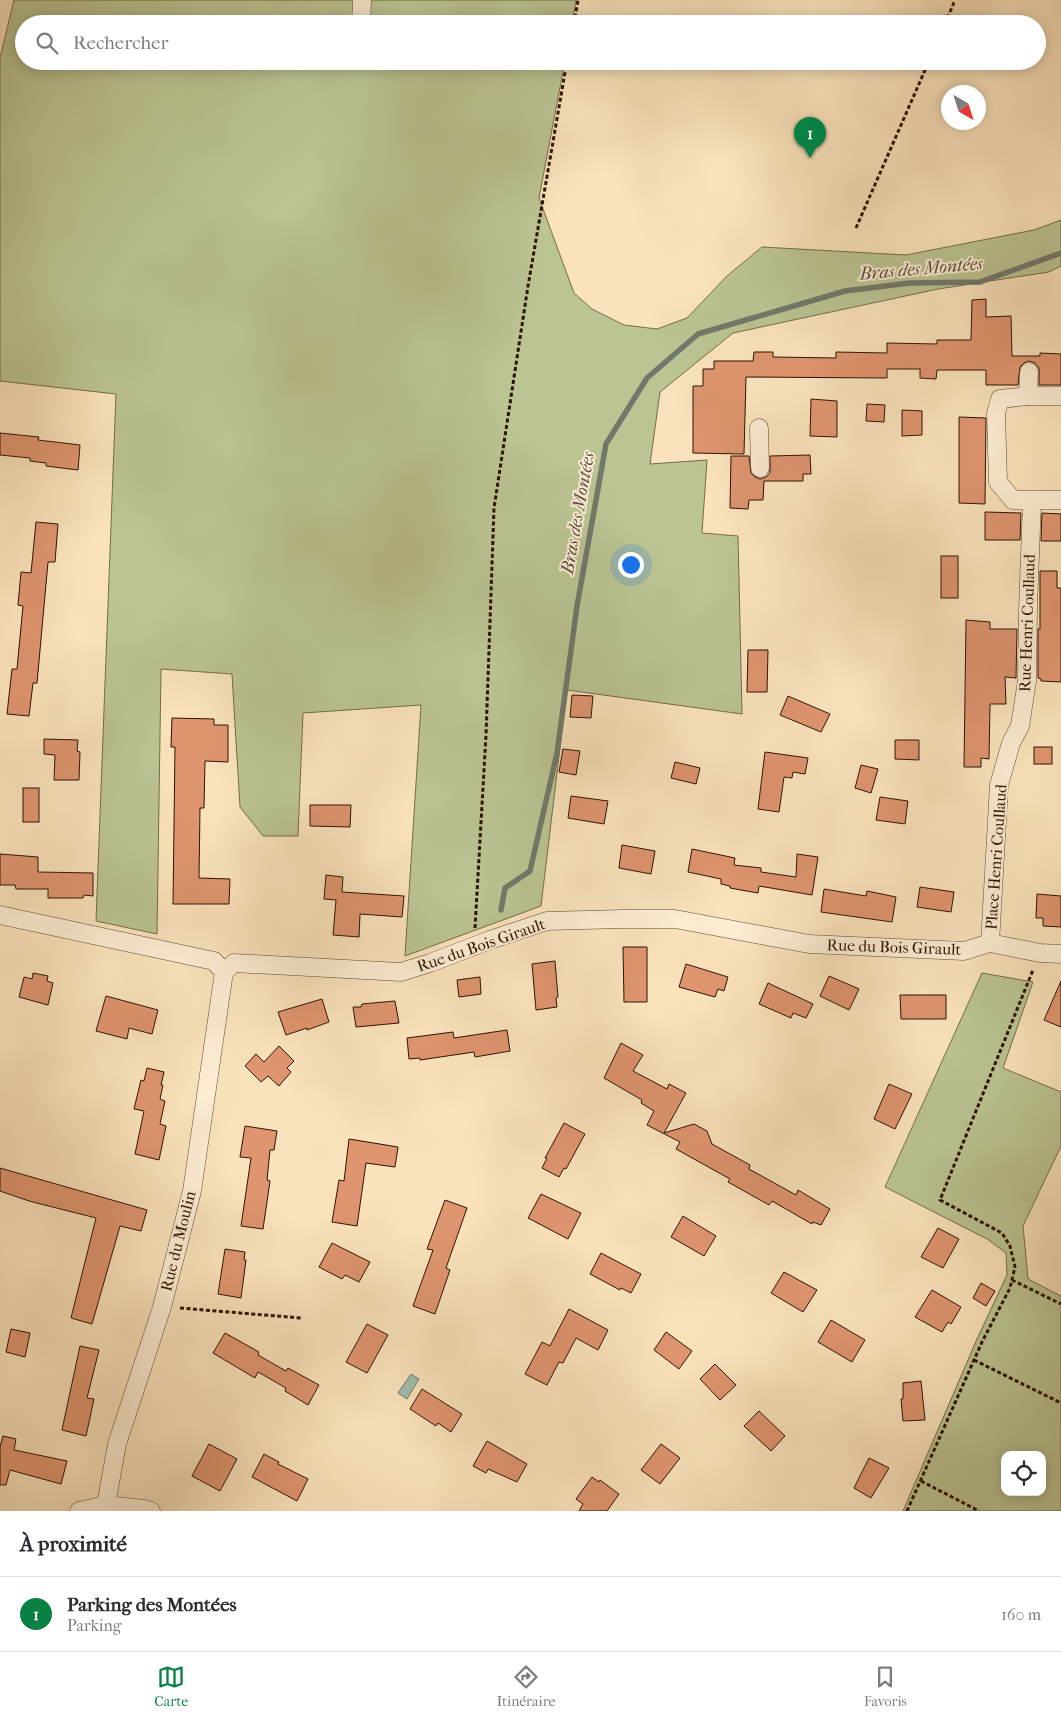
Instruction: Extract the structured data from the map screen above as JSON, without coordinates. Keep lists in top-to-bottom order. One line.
{"streets":{"street":["Rue Henri Coullaud","Place Henri Coullaud","Rue du Bois Girault","Rue du Moulin"]},"crossings":[["Rue Henri Coullaud","Place Henri Coullaud"],["Place Henri Coullaud","Rue du Bois Girault"],["Rue du Bois Girault","Rue du Moulin"]],"water":["Bras des Montées"],"north":"bottom right","page":{"search":"Rechercher","pins":"1","heading":"À proximité","list":[{"mark":"1","name":"Parking des Montées","note":"Parking","value":"160 m"}],"nav":["Carte","Itinéraire","Favoris"]}}
